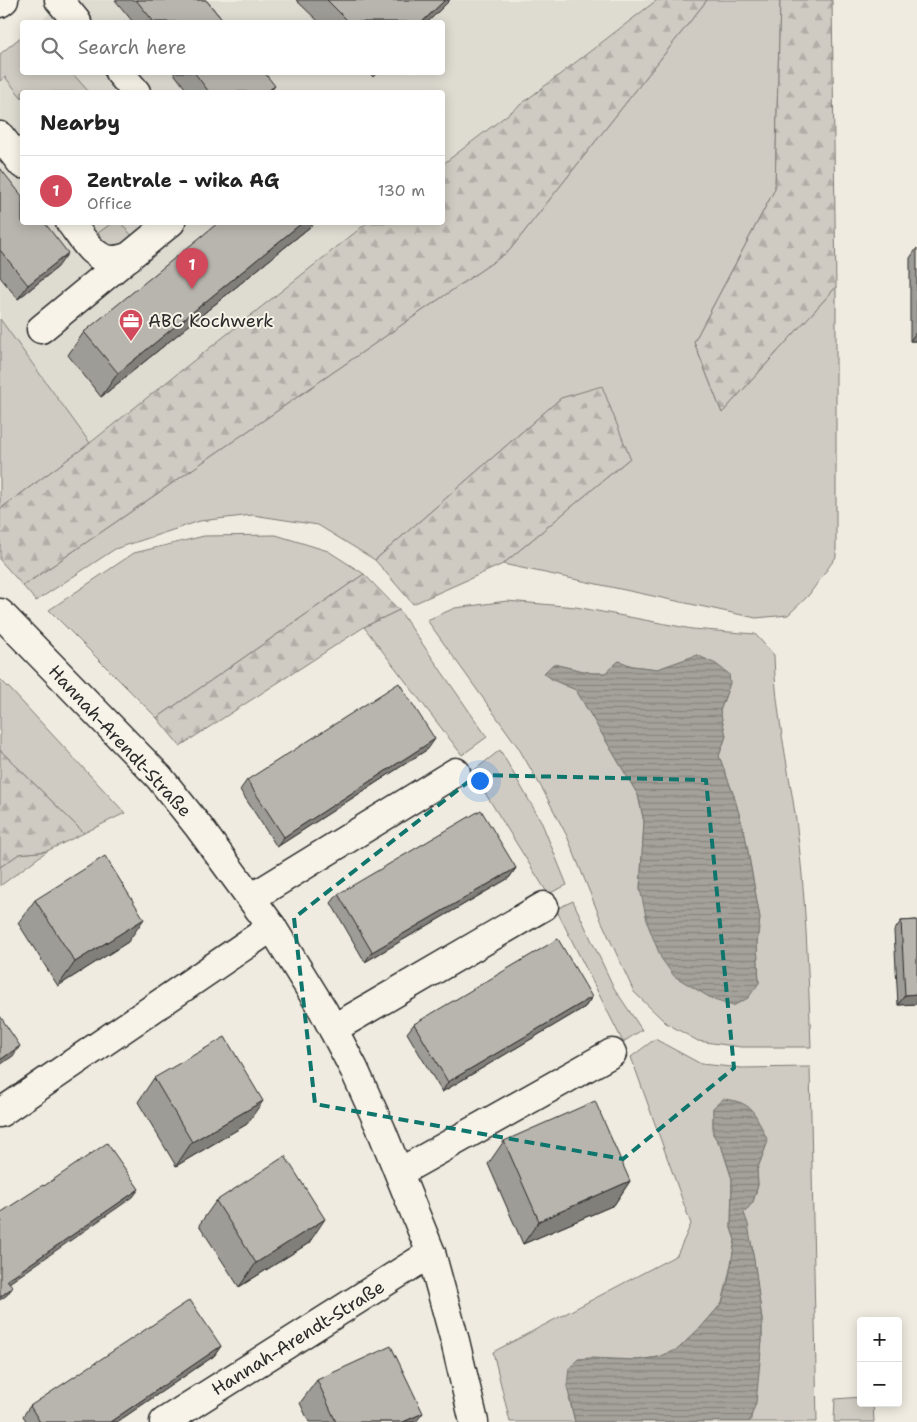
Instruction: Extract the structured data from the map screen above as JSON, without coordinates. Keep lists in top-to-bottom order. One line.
{"streets":{"street":["Hannah-Arendt-Straße"]},"places":{"office":["ABC Kochwerk"]},"page":{"search":"Search here","heading":"Nearby","list":[{"mark":"1","name":"Zentrale - wika AG","note":"Office","value":"130 m"}],"pins":"1","map_buttons":["+","−"]}}
